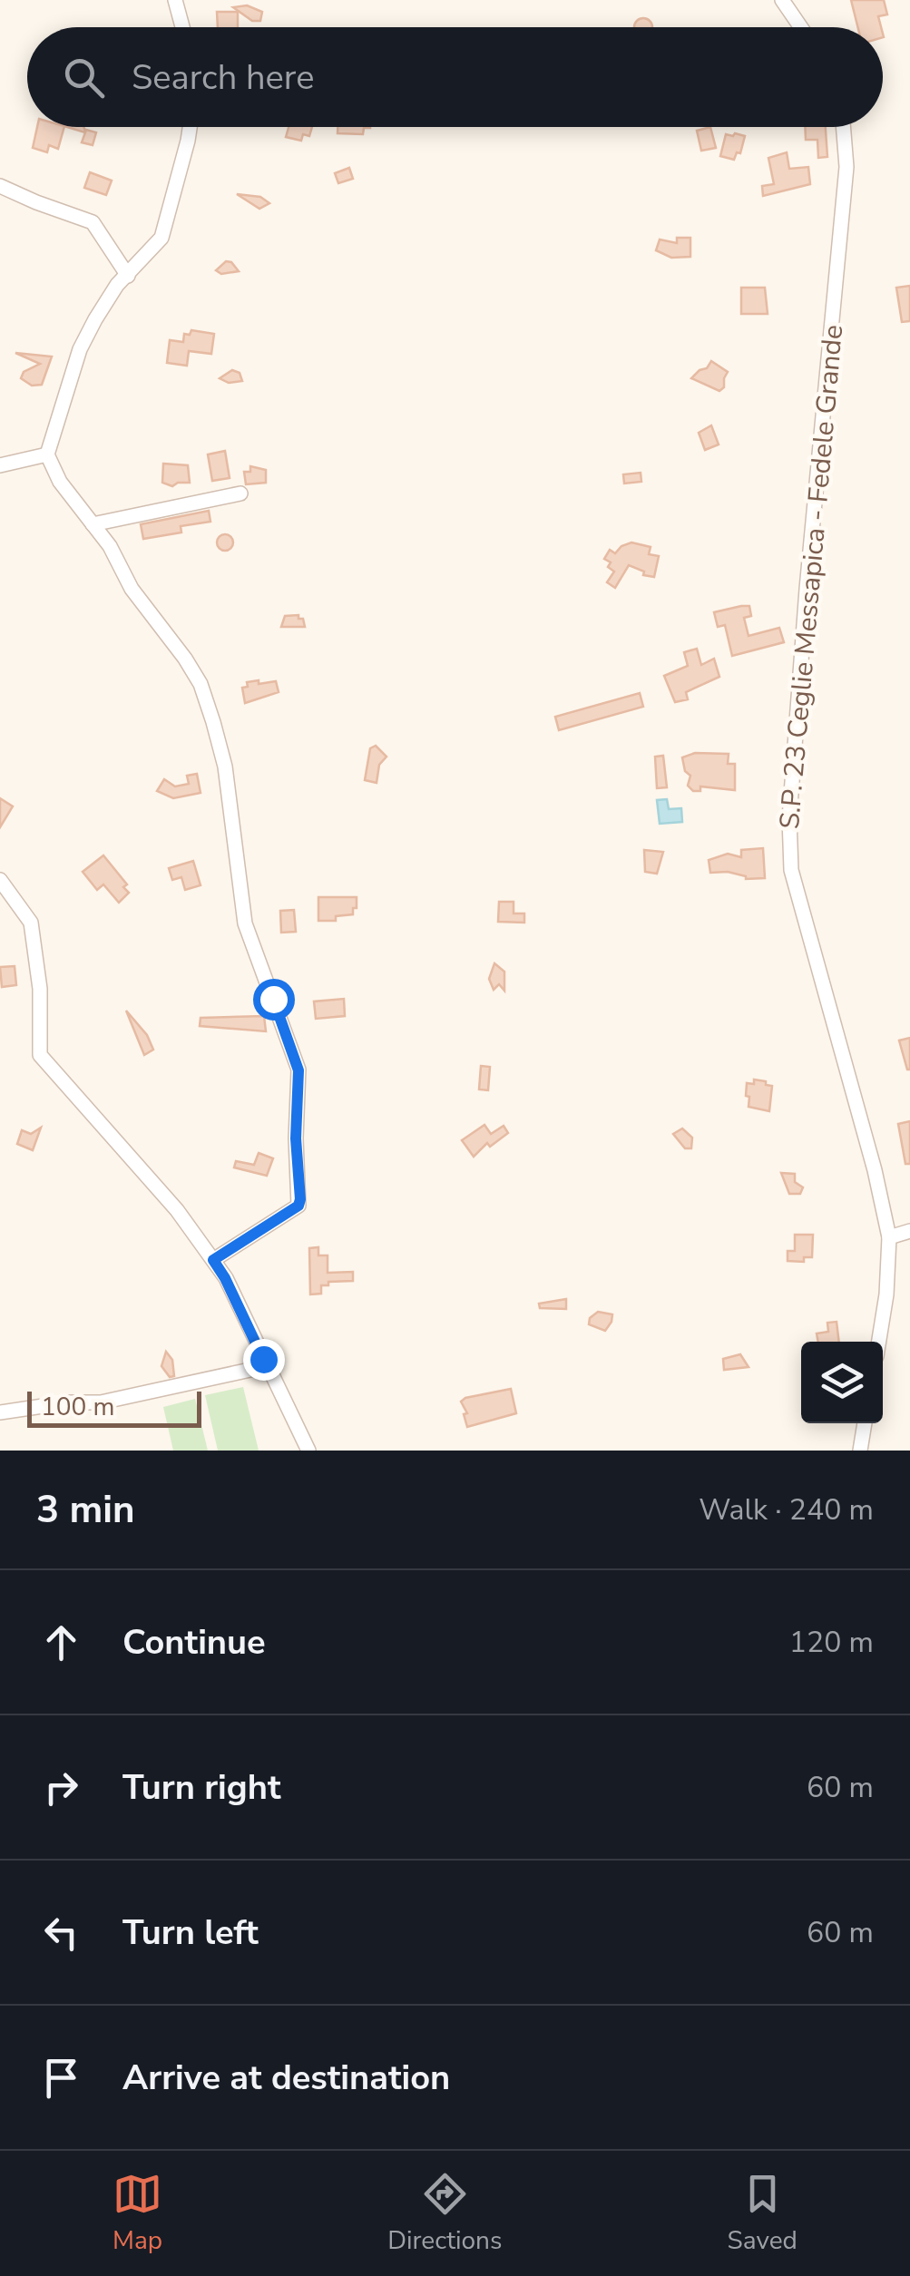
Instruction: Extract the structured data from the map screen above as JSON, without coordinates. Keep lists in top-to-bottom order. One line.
{"streets":{"street":["S.P. 23 Ceglie Messapica - Fedele Grande"]},"scale_bar":"100 m","page":{"search":"Search here","scale":"100 m","heading":["3 min","Walk · 240 m"],"list":[["Continue","120 m"],["Turn right","60 m"],["Turn left","60 m"],"Arrive at destination"],"nav":["Map","Directions","Saved"]}}
